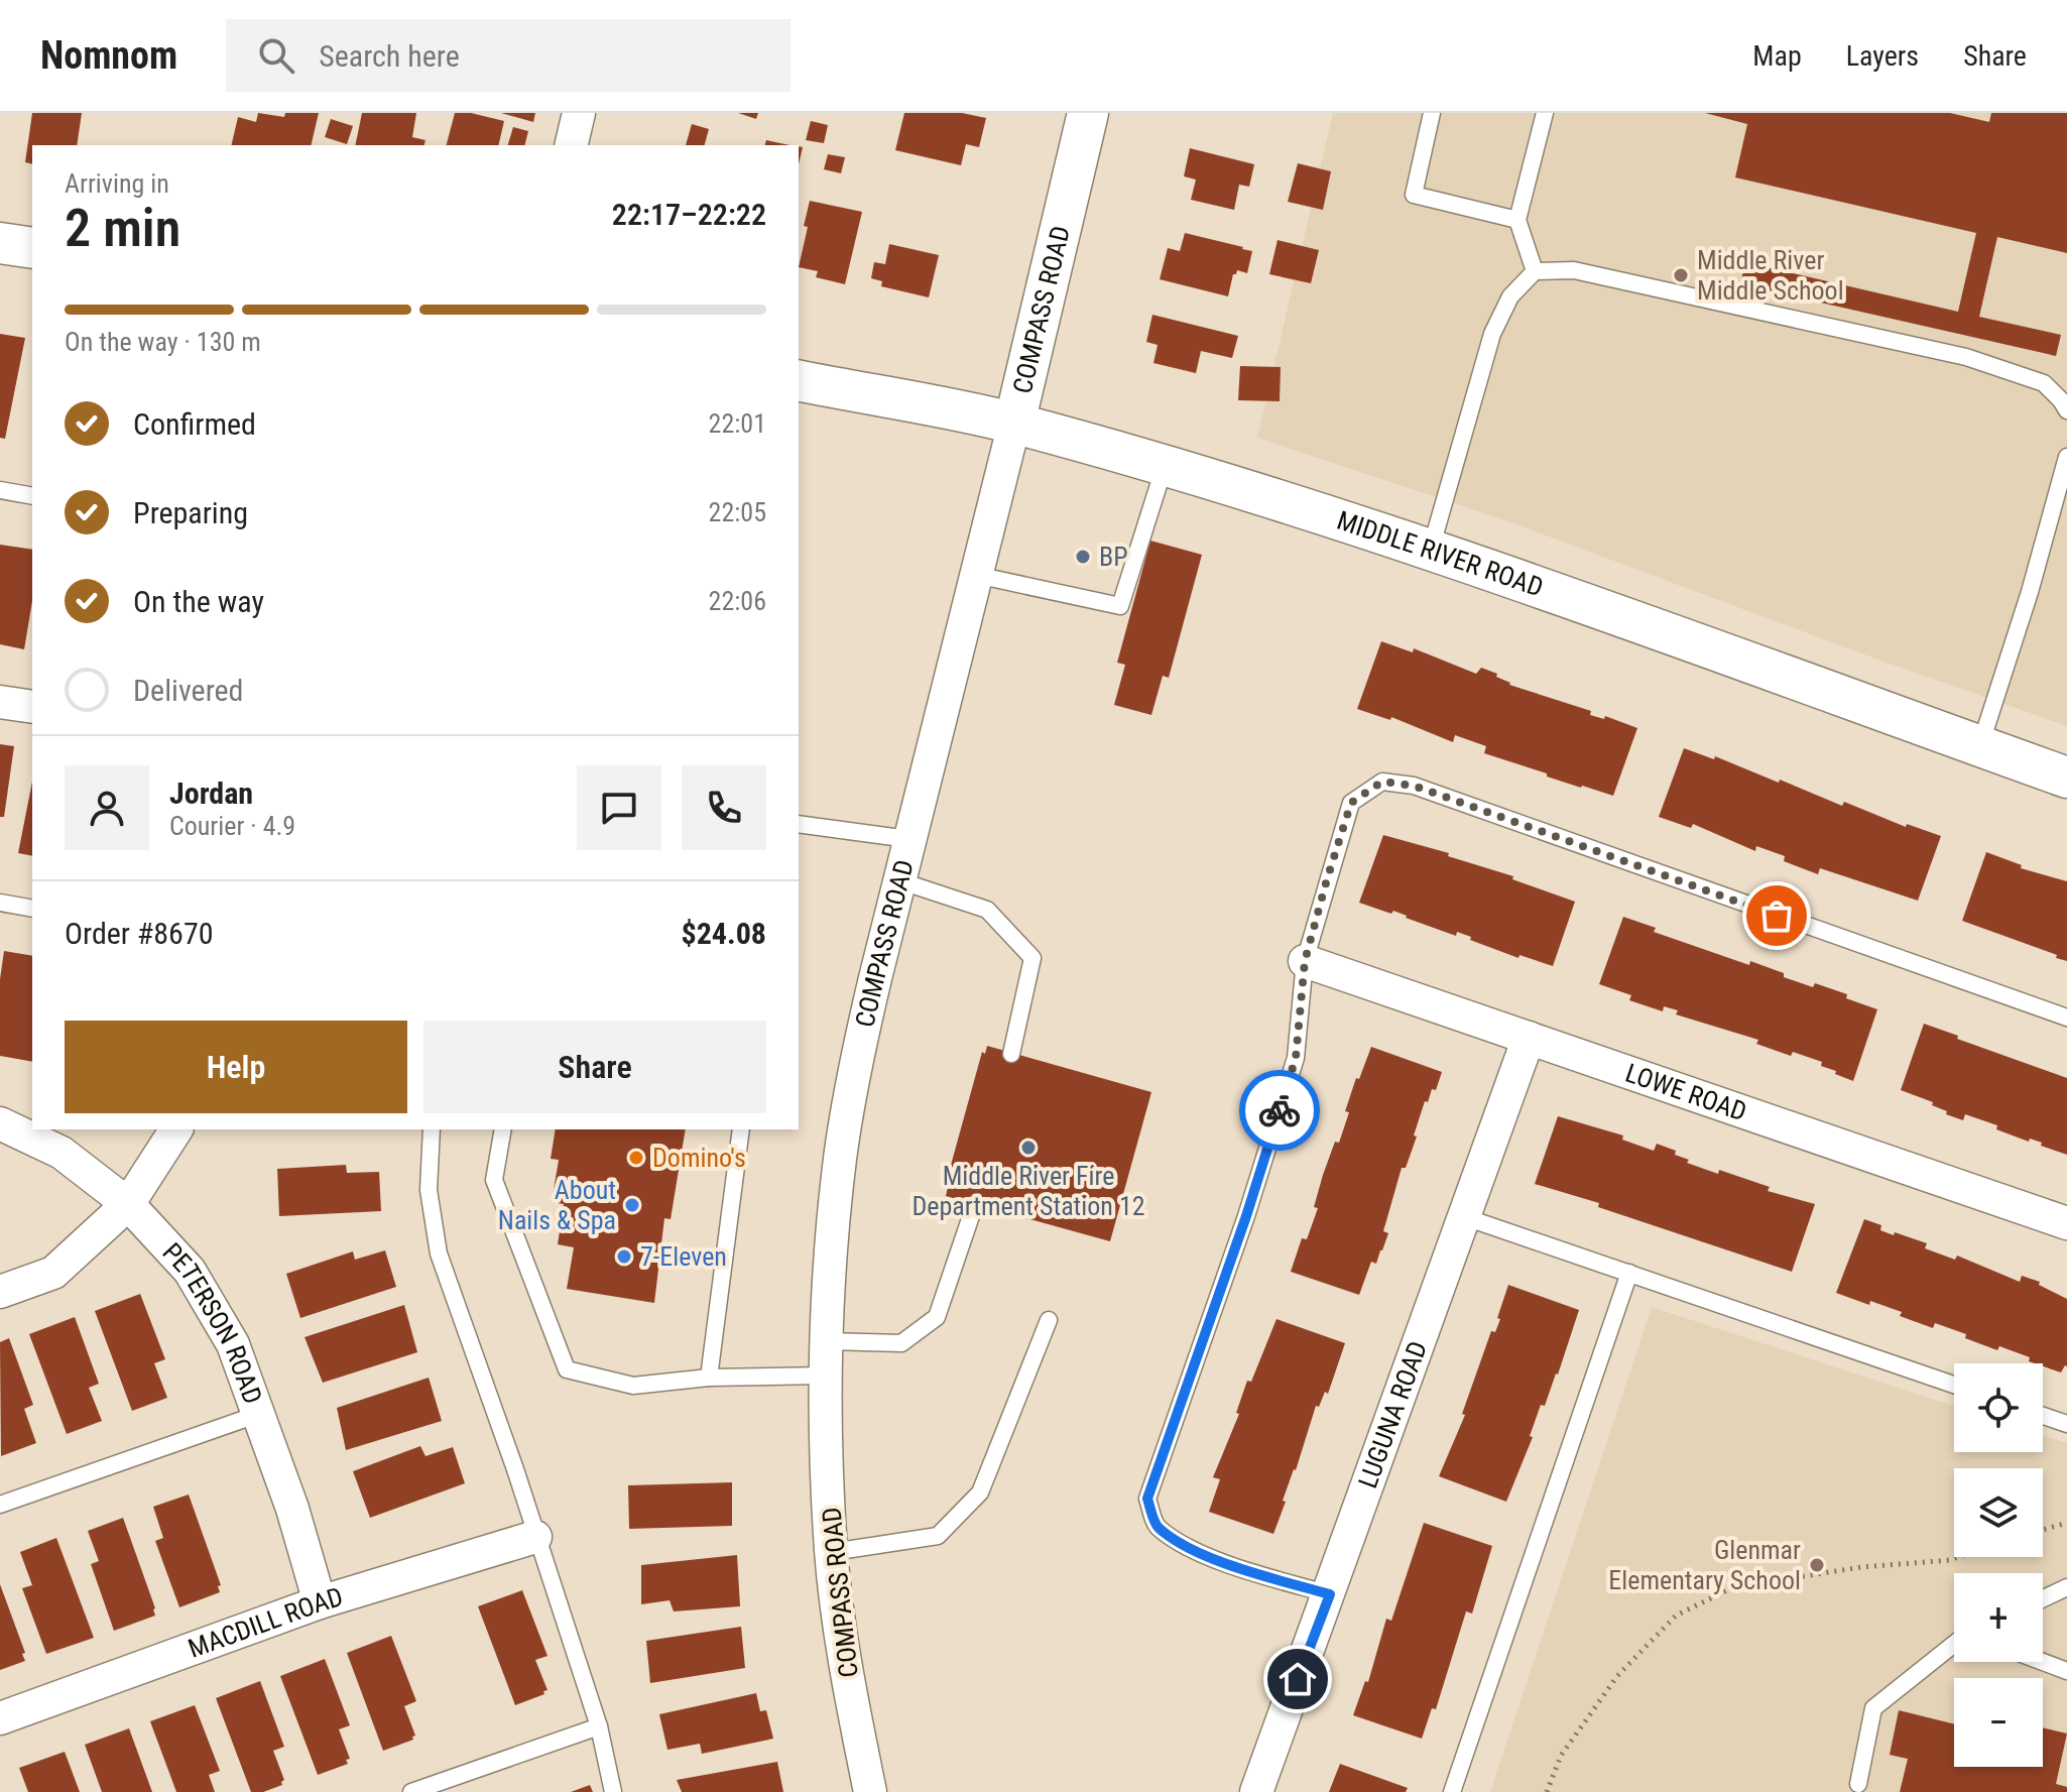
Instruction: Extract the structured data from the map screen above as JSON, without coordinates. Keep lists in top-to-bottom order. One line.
{"streets":{"street":["COMPASS ROAD","MIDDLE RIVER ROAD","LOWE ROAD","PETERSON ROAD","LUGUNA ROAD","MACDILL ROAD"]},"crossings":[["COMPASS ROAD","MIDDLE RIVER ROAD"],["LOWE ROAD","LUGUNA ROAD"],["PETERSON ROAD","MACDILL ROAD"]],"places":["Middle River Middle School","BP","Middle River Fire Department Station 12","Domino's","About Nails & Spa","7-Eleven","Glenmar Elementary School"],"page":{"header":"Nomnom","search":"Search here","nav":["Map","Layers","Share"],"heading":["2 min","Arriving in","22:17–22:22"],"panel":["Jordan","Courier · 4.9","Order #8670","$24.08"],"bar":"On the way · 130 m","list":[["Confirmed","22:01"],["Preparing","22:05"],["On the way","22:06"],"Delivered"],"buttons":["Help","Share"],"map_buttons":["+","−"]}}
